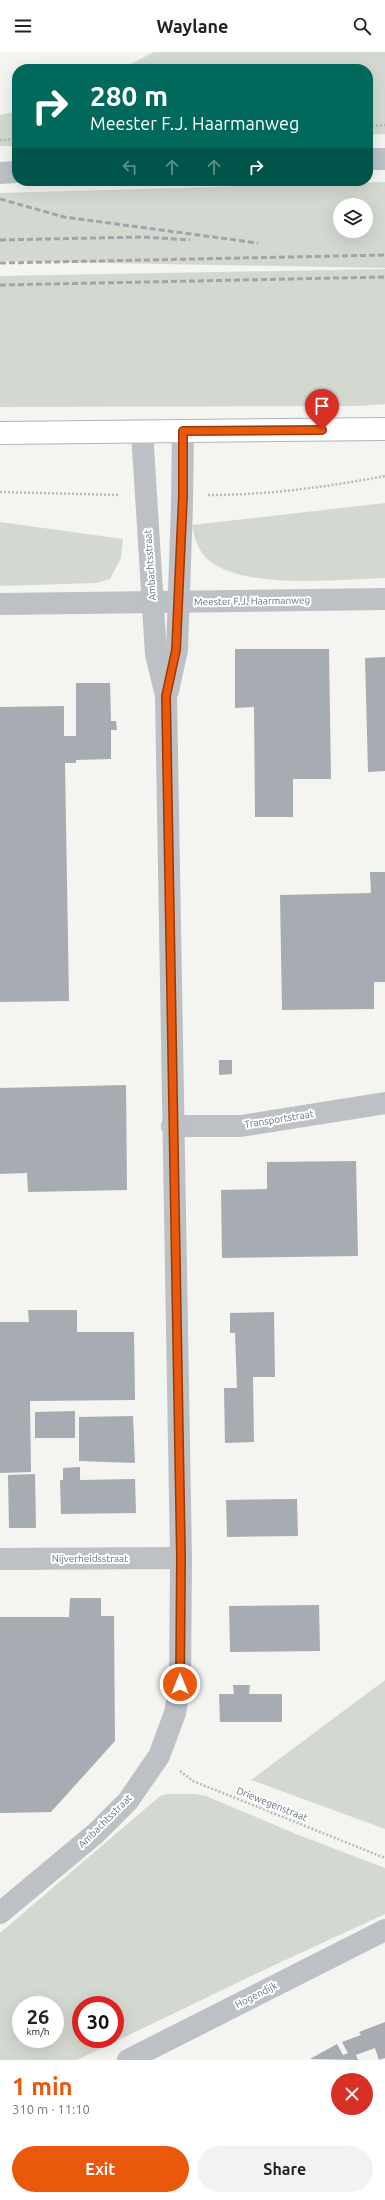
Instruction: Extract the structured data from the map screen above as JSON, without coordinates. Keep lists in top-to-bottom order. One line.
{"streets":{"street":["Ambachtsstraat","Meester F.J. Haarmanweg","Transportstraat","Nijverheidsstraat","Hogendijk"],"path":["Driewegenstraat"]},"crossings":[["Ambachtsstraat","Meester F.J. Haarmanweg"],["Ambachtsstraat","Transportstraat"],["Ambachtsstraat","Nijverheidsstraat"],["Ambachtsstraat","Driewegenstraat"]],"page":{"header":"Waylane","turn":["280 m","Meester F.J. Haarmanweg"],"speed":"26 km/h","limit":"30","heading":["1 min","310 m · 11:10"],"buttons":["Exit","Share"]}}
